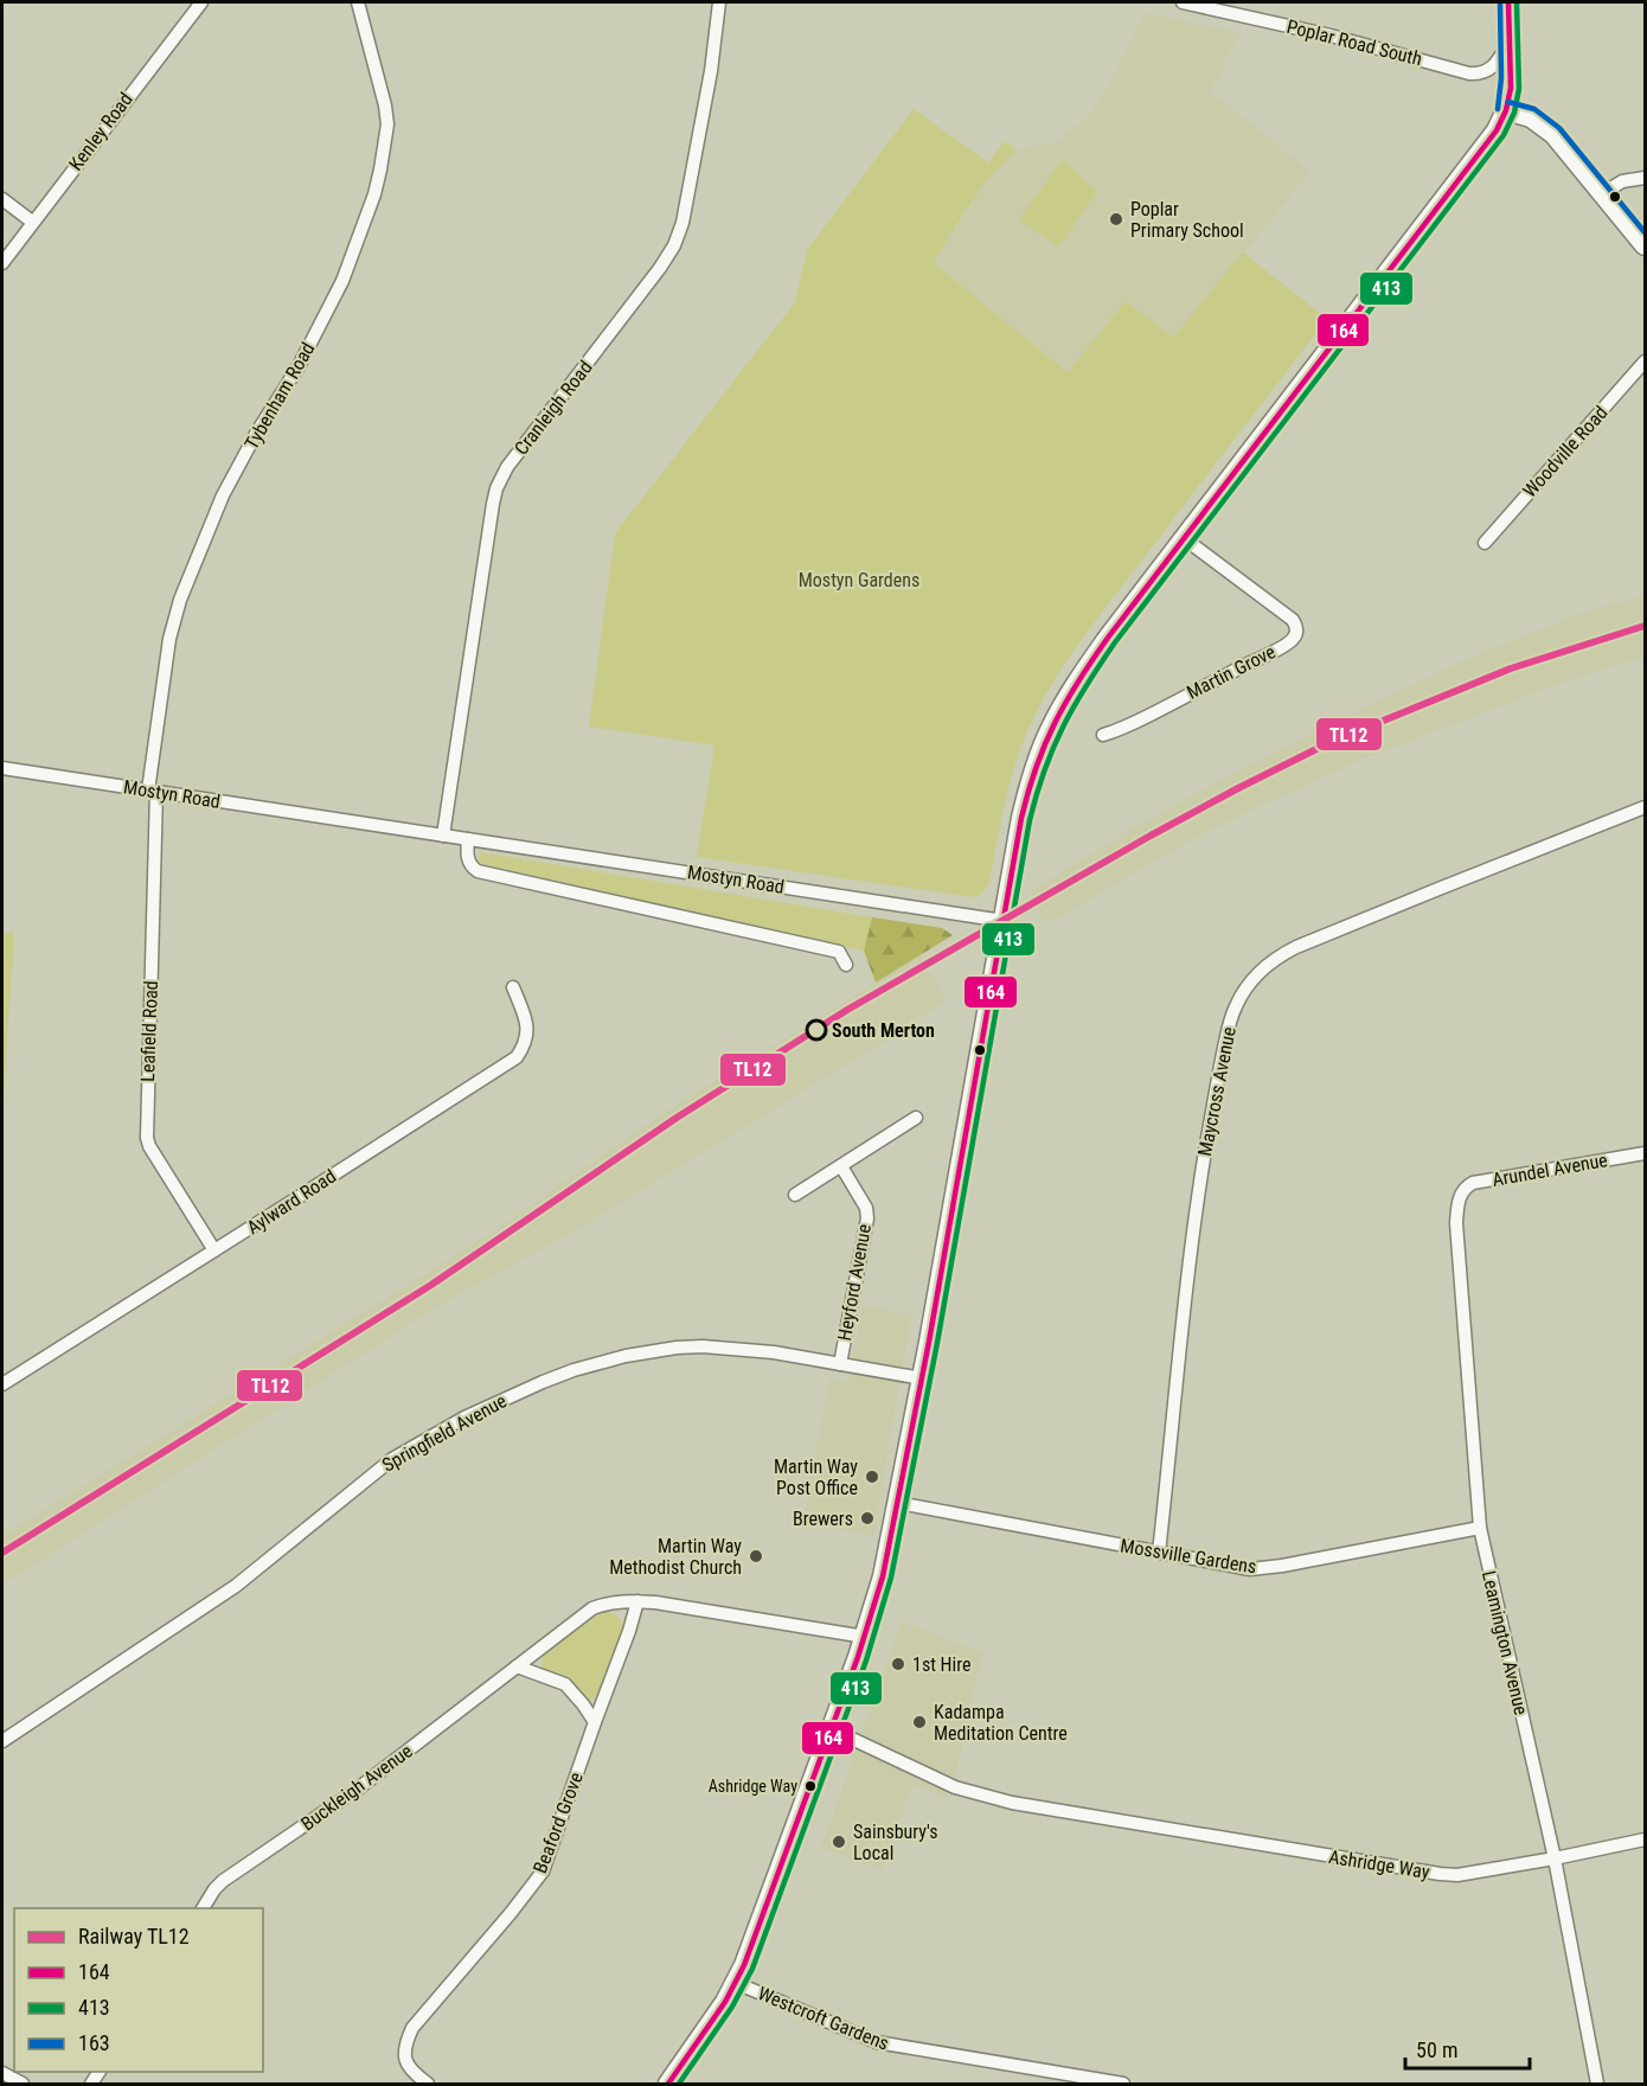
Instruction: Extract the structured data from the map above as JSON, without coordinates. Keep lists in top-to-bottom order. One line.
{"streets":{"street":["Poplar Road South","Kenley Road","Tybenham Road","Cranleigh Road","Woodville Road","Martin Grove","Mostyn Road","Leafield Road","Maycross Avenue","Arundel Avenue","Aylward Road","Heyford Avenue","Springfield Avenue","Mossville Gardens","Leamington Avenue","Buckleigh Avenue","Beaford Grove","Ashridge Way","Westcroft Gardens"]},"crossings":[["Tybenham Road","Mostyn Road"],["Tybenham Road","Leafield Road"],["Cranleigh Road","Mostyn Road"],["Mostyn Road","Leafield Road"],["Leafield Road","Aylward Road"],["Maycross Avenue","Mossville Gardens"],["Arundel Avenue","Leamington Avenue"],["Heyford Avenue","Springfield Avenue"],["Mossville Gardens","Leamington Avenue"],["Leamington Avenue","Ashridge Way"],["Buckleigh Avenue","Beaford Grove"]],"parks":["Mostyn Gardens"],"places":["Poplar Primary School","South Merton","Martin Way Post Office","Brewers","Martin Way Methodist Church","1st Hire","Kadampa Meditation Centre","Ashridge Way","Sainsbury's Local"],"lines":["transit line 164","transit line 413","transit line 163","rail line TL12"],"legend":["Railway TL12","164","413","163"],"scale_bar":"50 m"}
